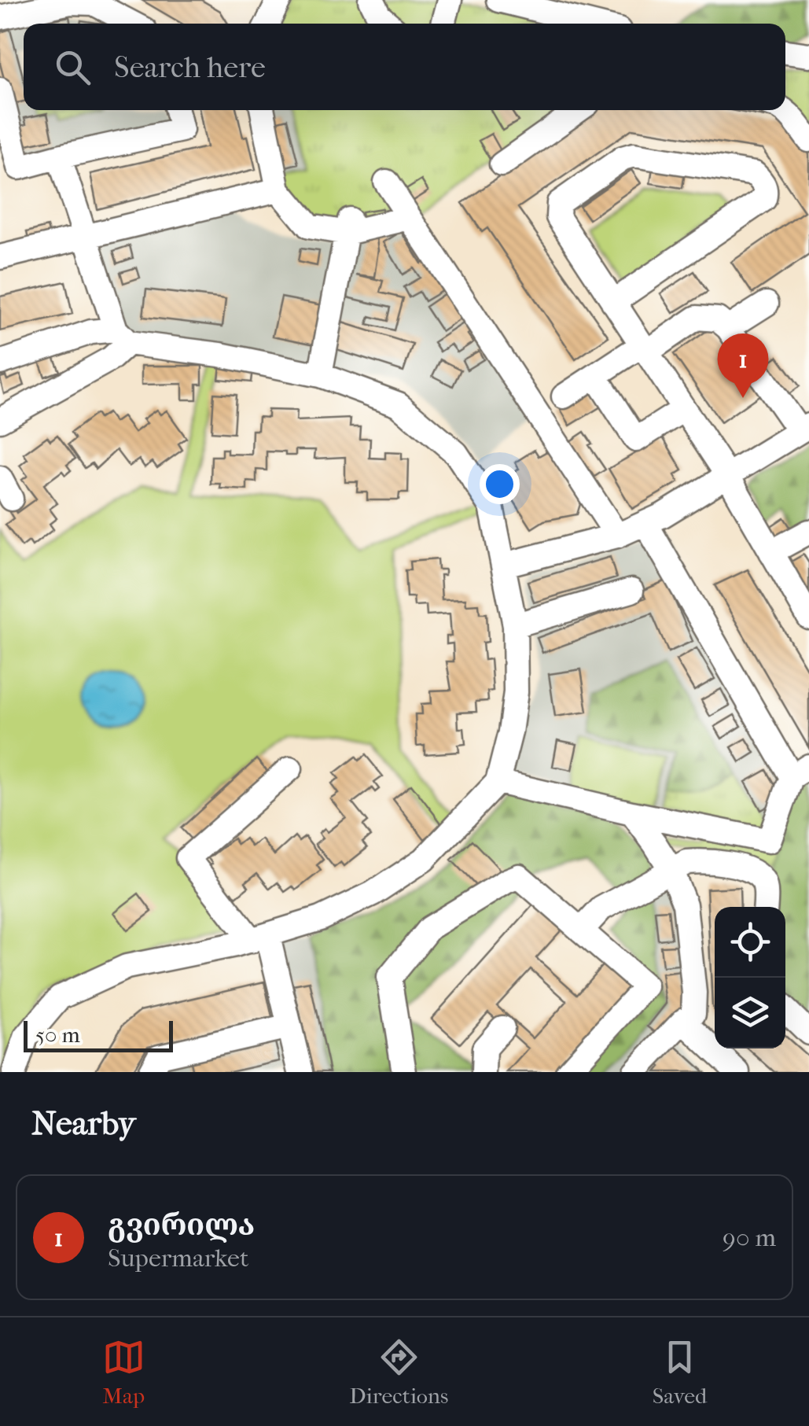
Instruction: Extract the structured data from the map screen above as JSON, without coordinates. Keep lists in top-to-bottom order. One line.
{"scale_bar":"50 m","page":{"search":"Search here","pins":"1","scale":"50 m","heading":"Nearby","list":[{"mark":"1","name":"გვირილა","note":"Supermarket","value":"90 m"}],"nav":["Map","Directions","Saved"]}}
